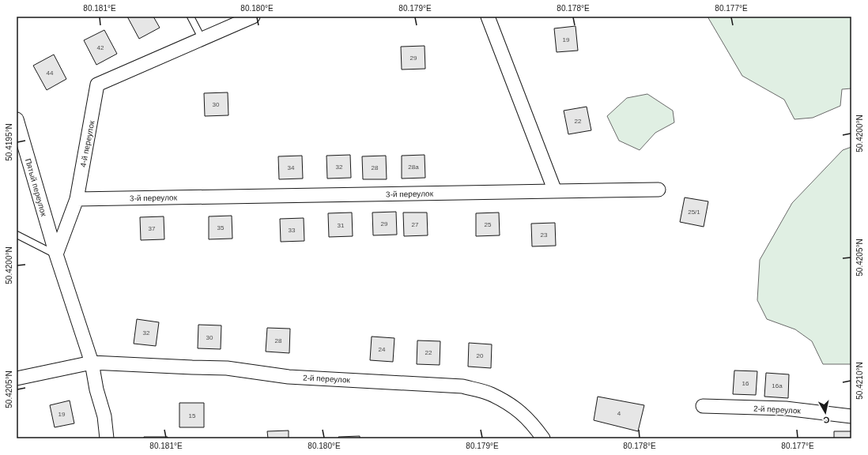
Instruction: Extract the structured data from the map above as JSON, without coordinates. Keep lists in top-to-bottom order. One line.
{"streets":{"street":["4-й переулок","Пятый переулок","3-й переулок","2-й переулок"]},"crossings":[["4-й переулок","Пятый переулок"],["4-й переулок","3-й переулок"]],"house_numbers":["19","42","29","44","30","22","32","28а","34","28","25/1","29","27","25","31","35","37","33","23","32","30","28","24","22","20","16","16а","4","19","15"],"north":"bottom","coordinates":["80.181°E","80.180°E","80.179°E","80.178°E","80.177°E","50.4200°N","50.4195°N","50.4205°N","50.4210°N"]}
